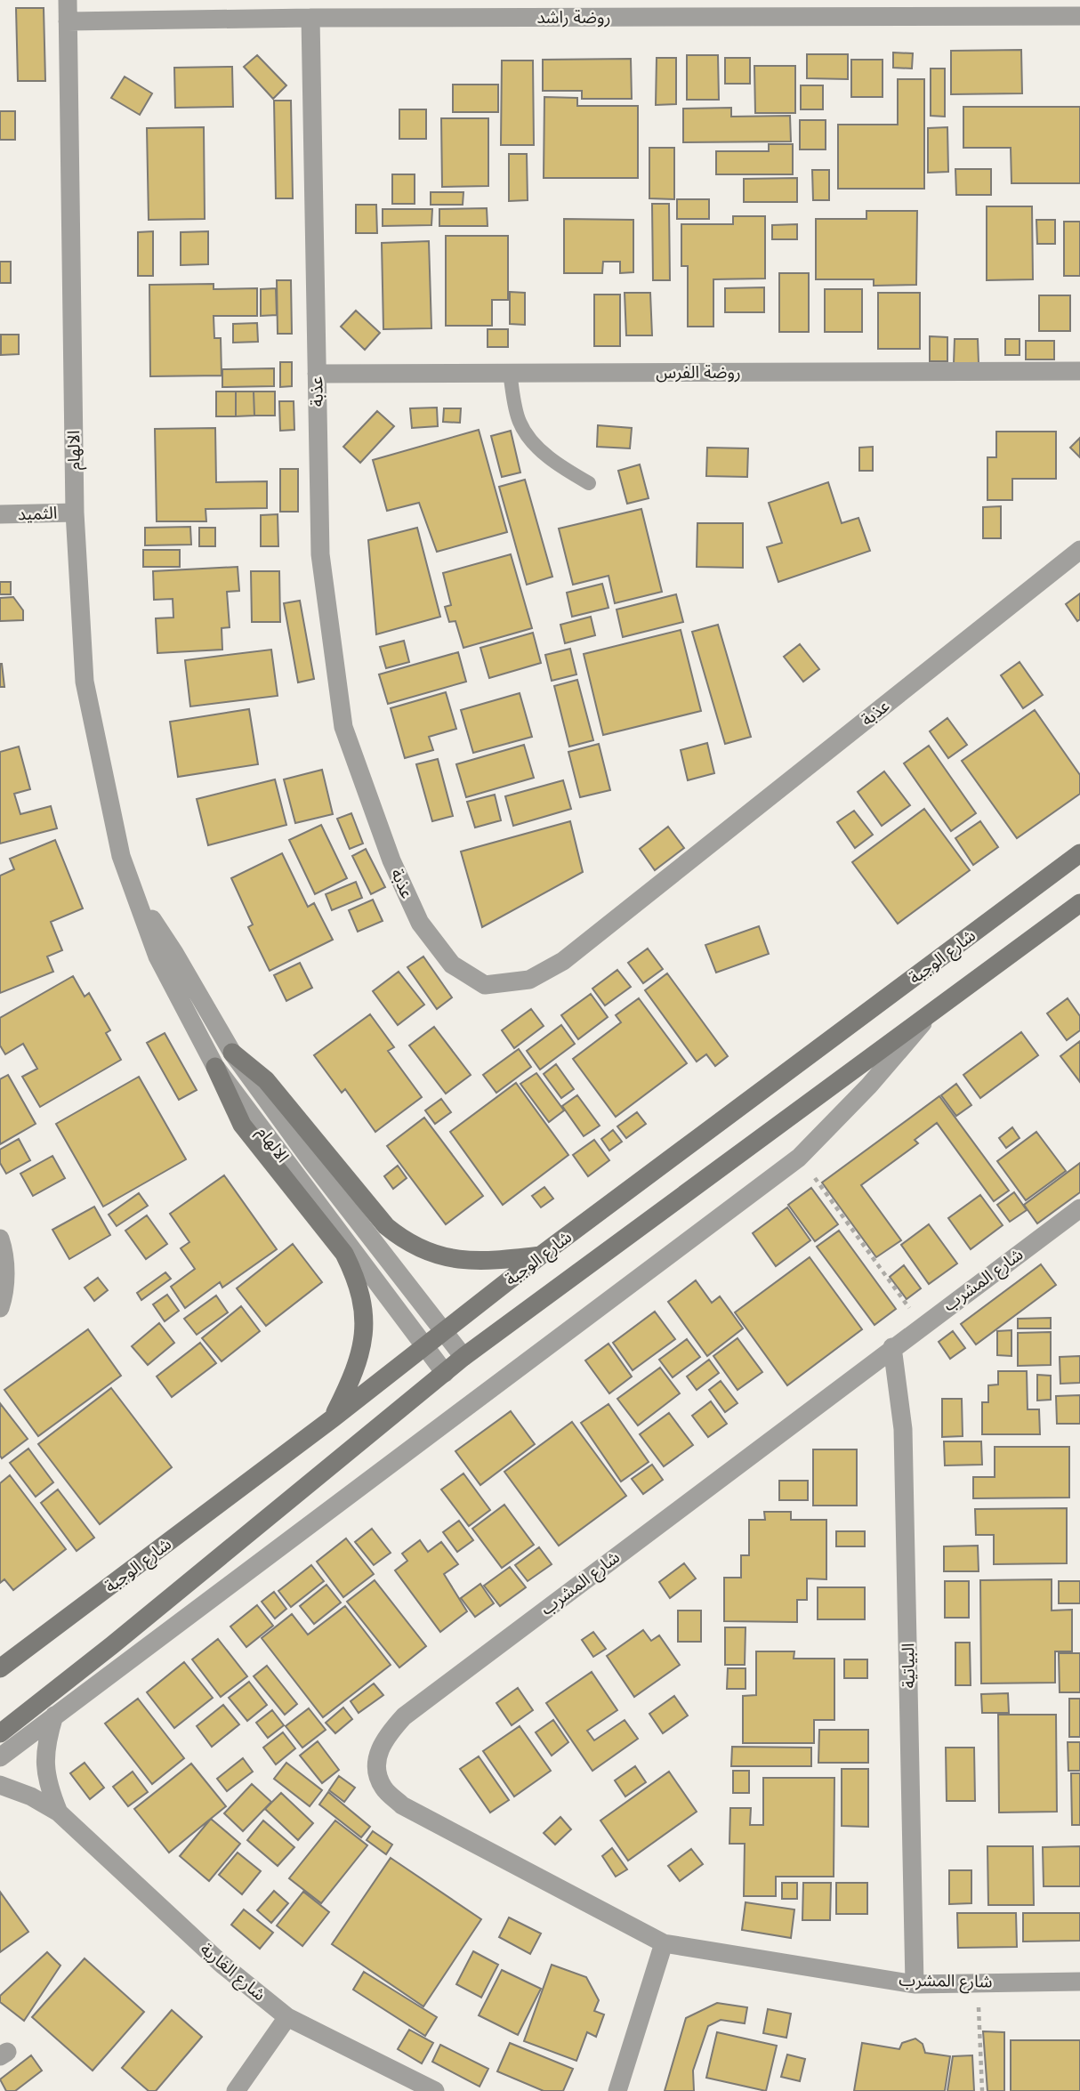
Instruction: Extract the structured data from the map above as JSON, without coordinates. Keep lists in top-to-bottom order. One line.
{"streets":{"street":["روضة راشد","روضة الفرس","عذبة","الالهام","الثميد","شارع الوجبة","شارع المشرب","البياتية","شارع الغارية"]},"crossings":[["روضة راشد","عذبة"],["روضة راشد","الالهام"],["روضة الفرس","عذبة"],["الالهام","الثميد"],["الالهام","شارع الوجبة"],["شارع الوجبة","شارع الغارية"],["شارع المشرب","البياتية"]]}
